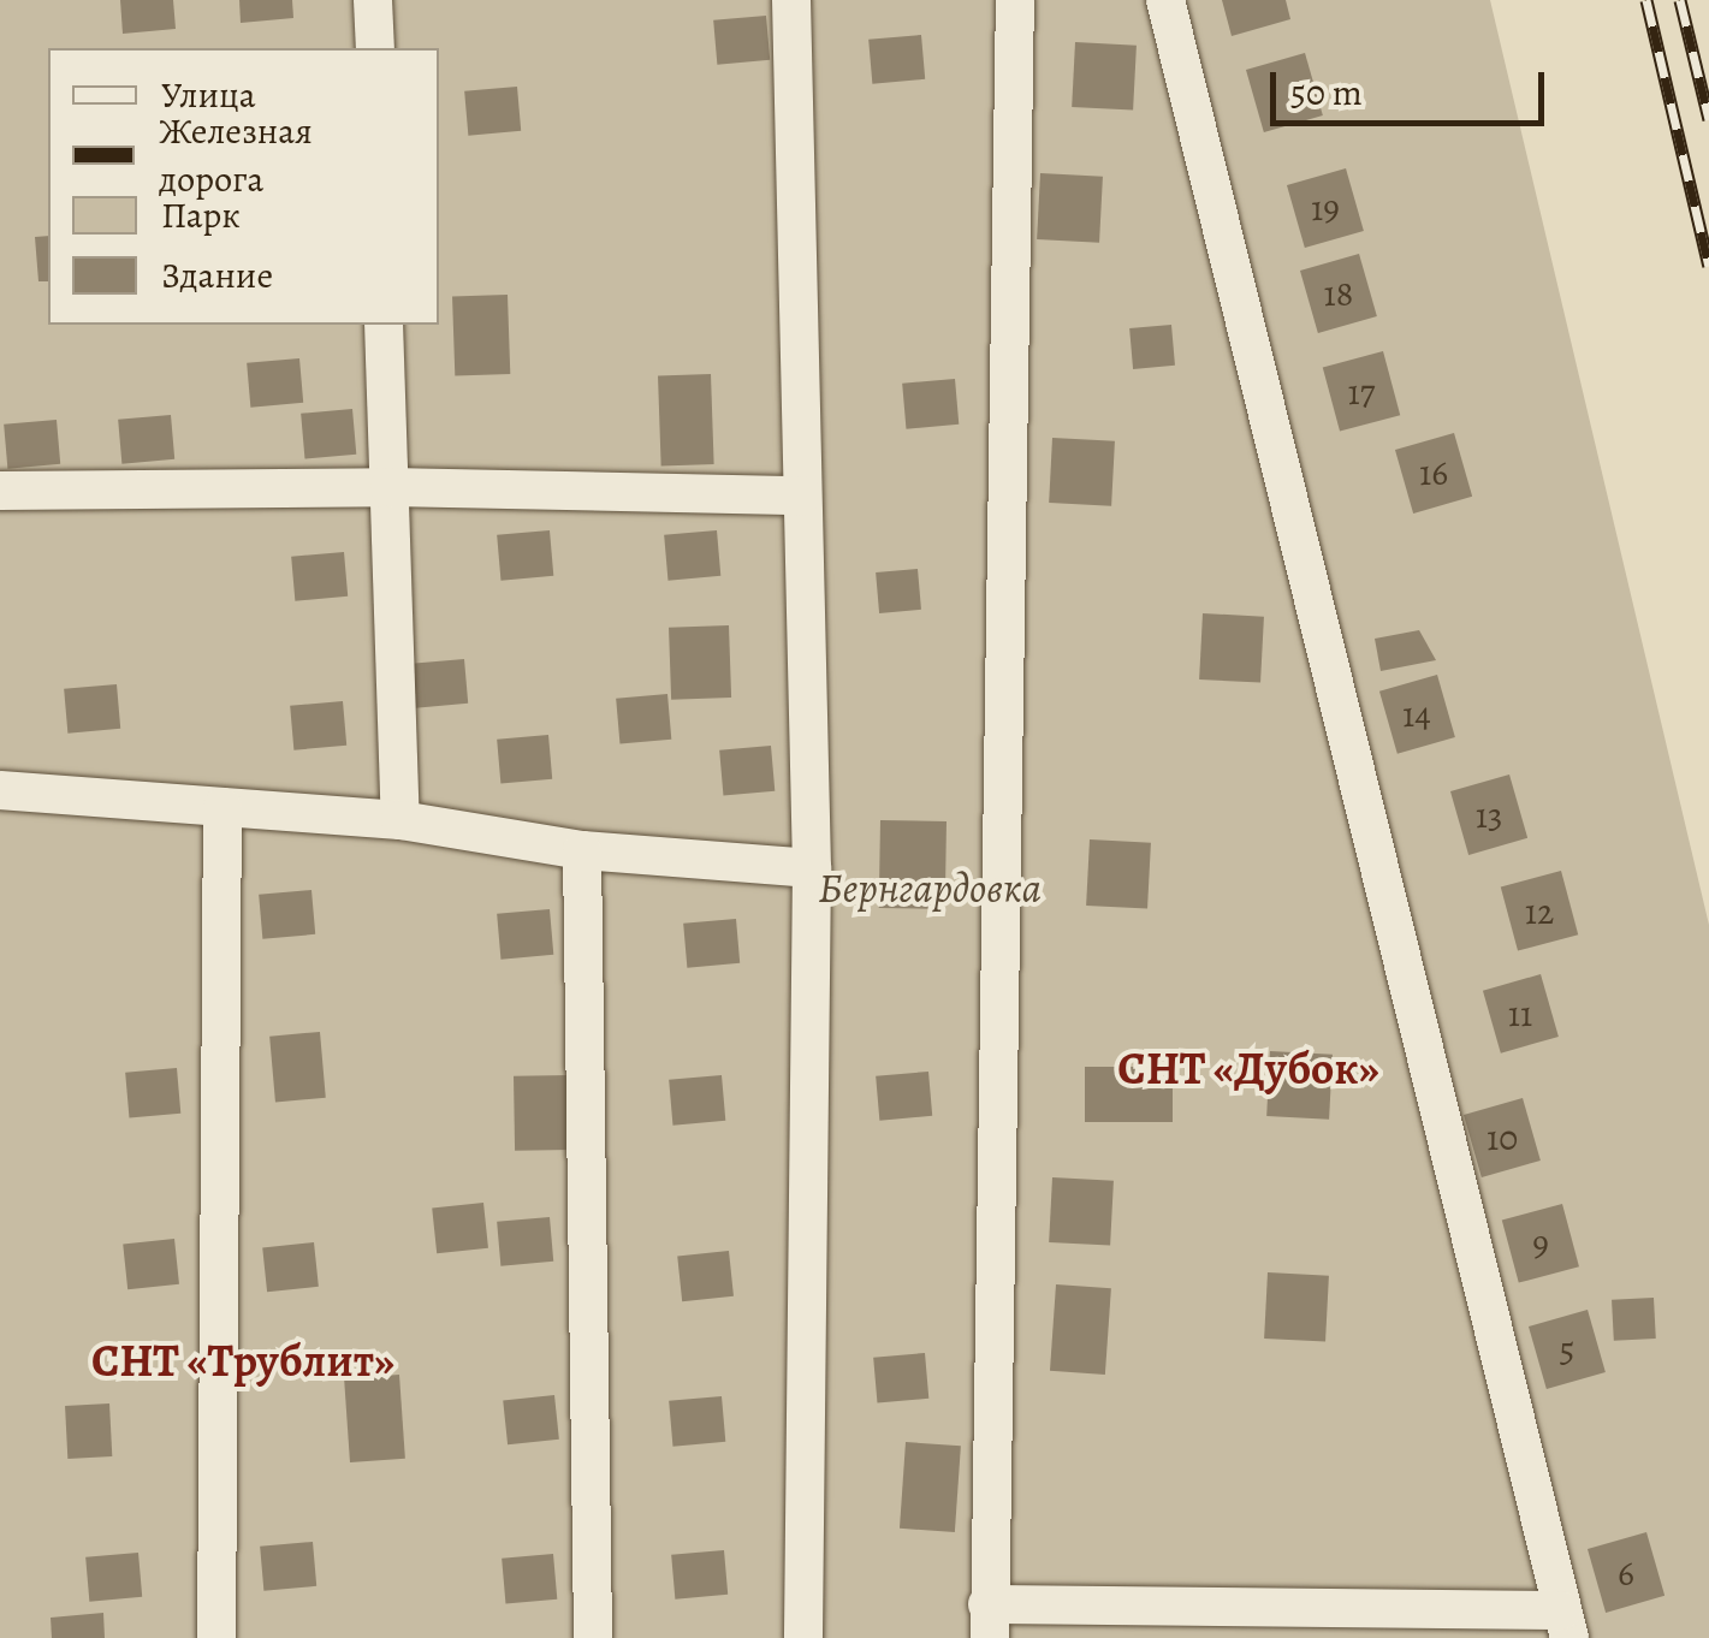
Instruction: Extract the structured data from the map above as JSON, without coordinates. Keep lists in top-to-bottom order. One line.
{"districts":["СНТ «Дубок»","СНТ «Трублит»"],"parks":["Бернгардовка"],"house_numbers":["19","18","17","16","14","13","12","11","10","9","5","6"],"legend":["Улица","Железная дорога","Парк","Здание"],"scale_bar":"50 m"}
